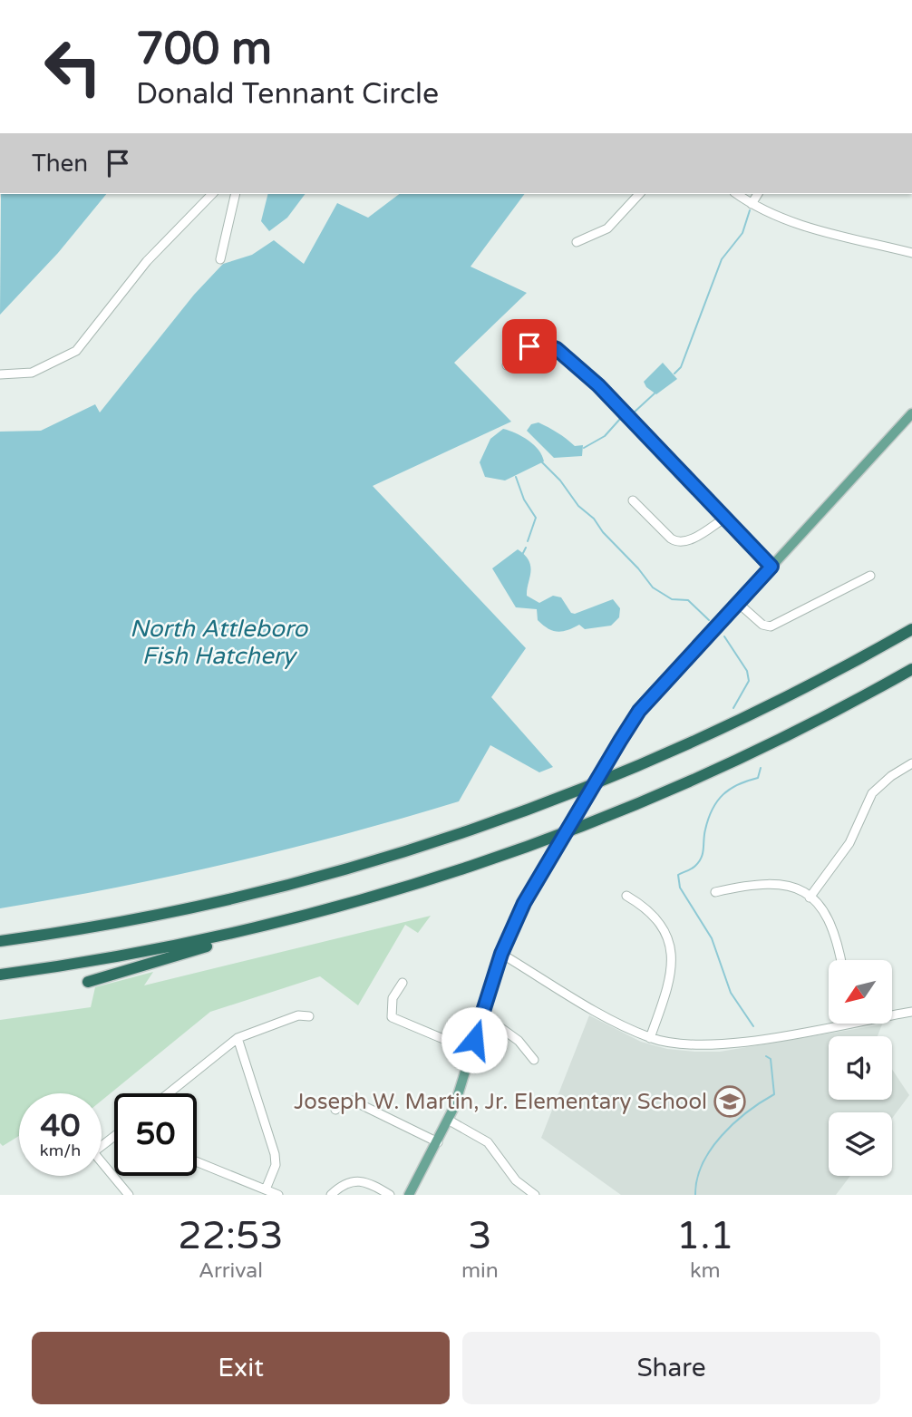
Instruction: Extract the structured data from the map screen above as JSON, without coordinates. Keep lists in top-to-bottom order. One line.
{"water":["North Attleboro Fish Hatchery"],"places":{"school or university":["Joseph W. Martin, Jr. Elementary School"]},"north":"bottom left","page":{"turn":["700 m","Donald Tennant Circle"],"then":"Then","speed":"40 km/h","limit":"50","eta":["22:53","Arrival","3","min","1.1","km"],"buttons":["Exit","Share"]}}
